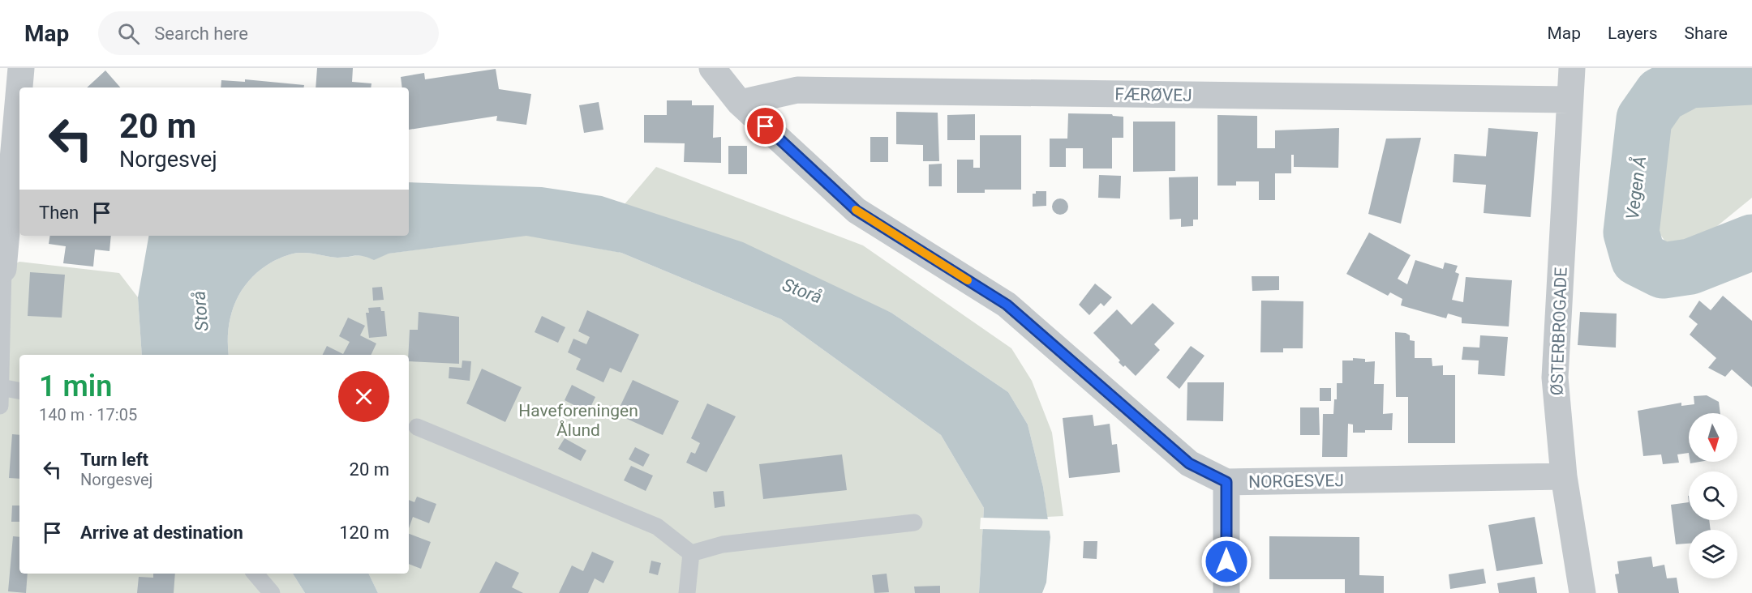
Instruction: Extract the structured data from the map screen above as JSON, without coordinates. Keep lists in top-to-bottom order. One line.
{"streets":{"street":["FÆRØVEJ","ØSTERBROGADE","NORGESVEJ"]},"crossings":[["FÆRØVEJ","ØSTERBROGADE"],["FÆRØVEJ","NORGESVEJ"],["ØSTERBROGADE","NORGESVEJ"]],"water":["Vegen Å","Storå"],"parks":["Haveforeningen Ålund"],"north":"bottom","page":{"header":"Map","search":"Search here","nav":["Map","Layers","Share"],"turn":["20 m","Norgesvej"],"then":"Then","heading":["1 min","140 m · 17:05"],"list":[{"name":"Turn left","note":"Norgesvej","value":"20 m"},{"name":"Arrive at destination","value":"120 m"}]}}
